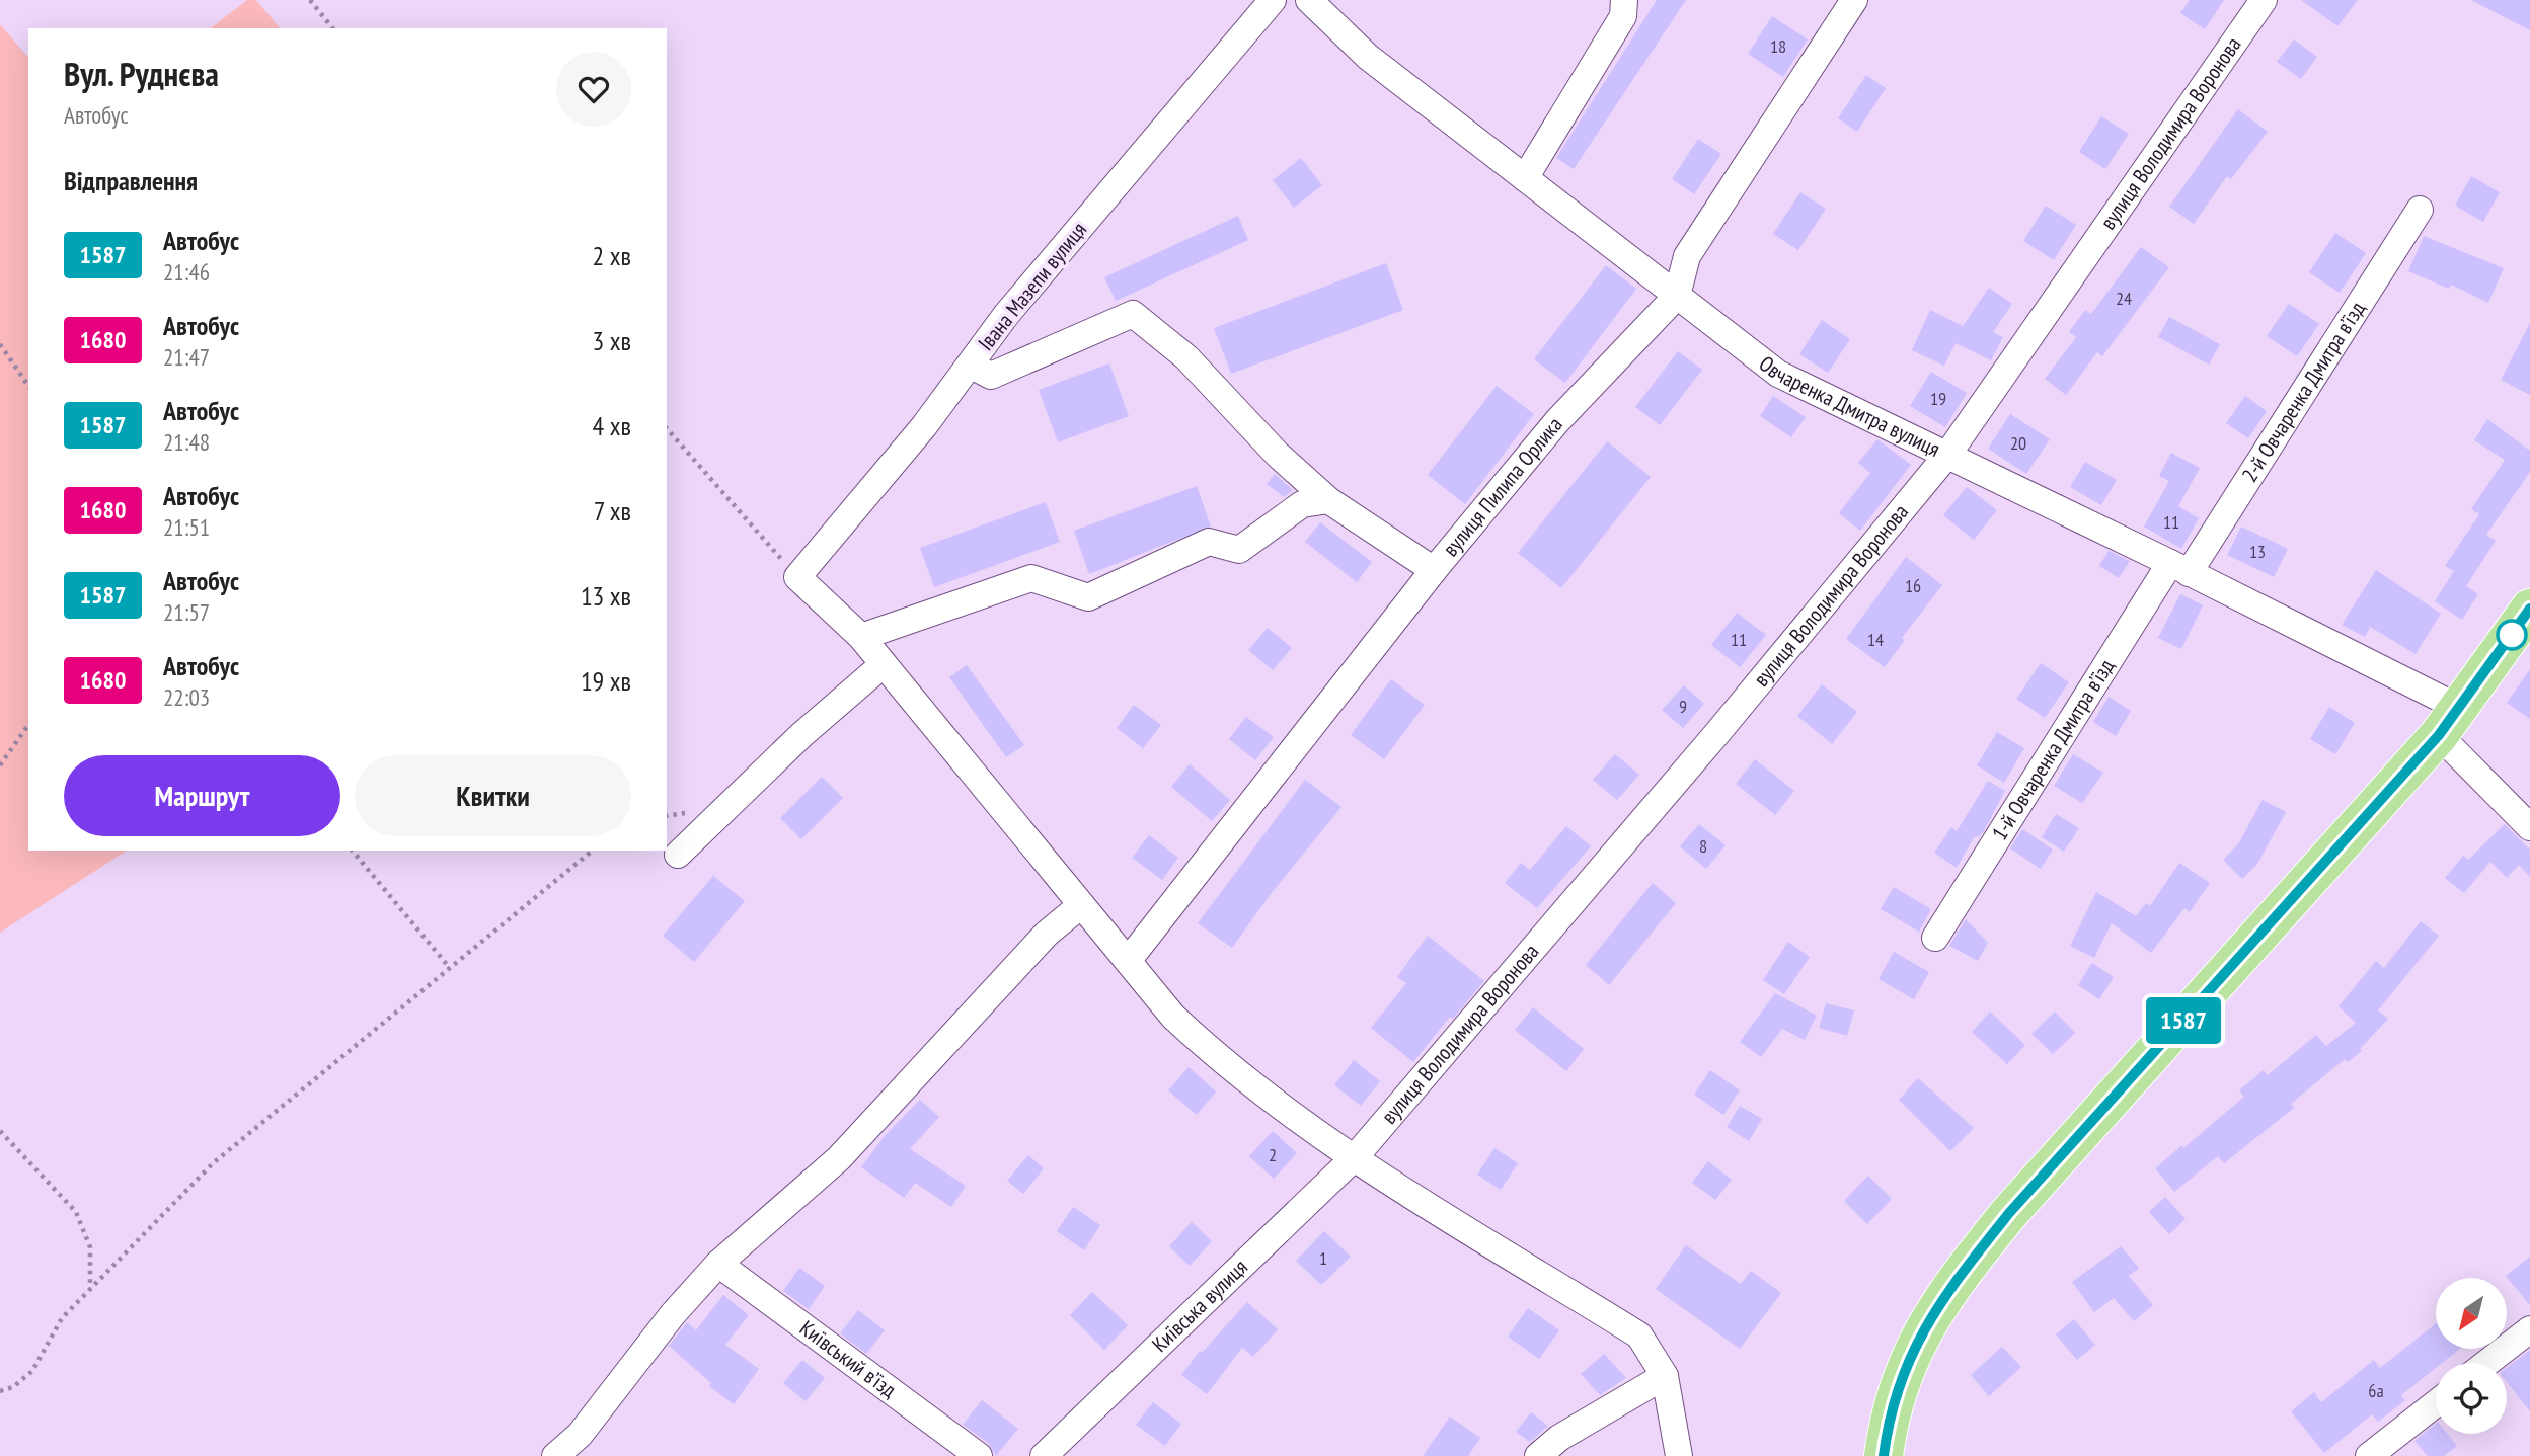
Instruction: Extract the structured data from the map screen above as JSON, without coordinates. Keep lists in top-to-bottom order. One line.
{"streets":{"street":["вулиця Володимира Воронова","Івана Мазепи вулиця","2-й Овчаренка Дмитра в’їзд","Овчаренка Дмитра вулиця","вулиця Пилипа Орлика","1-й Овчаренка Дмитра в’їзд","Київська вулиця","Київський в’їзд"]},"crossings":[["вулиця Володимира Воронова","Овчаренка Дмитра вулиця"],["вулиця Володимира Воронова","Київська вулиця"],["2-й Овчаренка Дмитра в’їзд","Овчаренка Дмитра вулиця"],["2-й Овчаренка Дмитра в’їзд","1-й Овчаренка Дмитра в’їзд"],["Овчаренка Дмитра вулиця","вулиця Пилипа Орлика"],["Овчаренка Дмитра вулиця","1-й Овчаренка Дмитра в’їзд"]],"lines":["bus line 1587"],"house_numbers":["18","24","19","20","11","13","16","11","14","9","8","2","1","6а"],"north":"bottom left","page":{"on_map":"1587","heading":[["Вул. Руднєва","Автобус"],"Відправлення"],"list":[{"mark":"1587","name":"Автобус","note":"21:46","value":"2 хв"},{"mark":"1680","name":"Автобус","note":"21:47","value":"3 хв"},{"mark":"1587","name":"Автобус","note":"21:48","value":"4 хв"},{"mark":"1680","name":"Автобус","note":"21:51","value":"7 хв"},{"mark":"1587","name":"Автобус","note":"21:57","value":"13 хв"},{"mark":"1680","name":"Автобус","note":"22:03","value":"19 хв"}],"buttons":["Маршрут","Квитки"]}}
